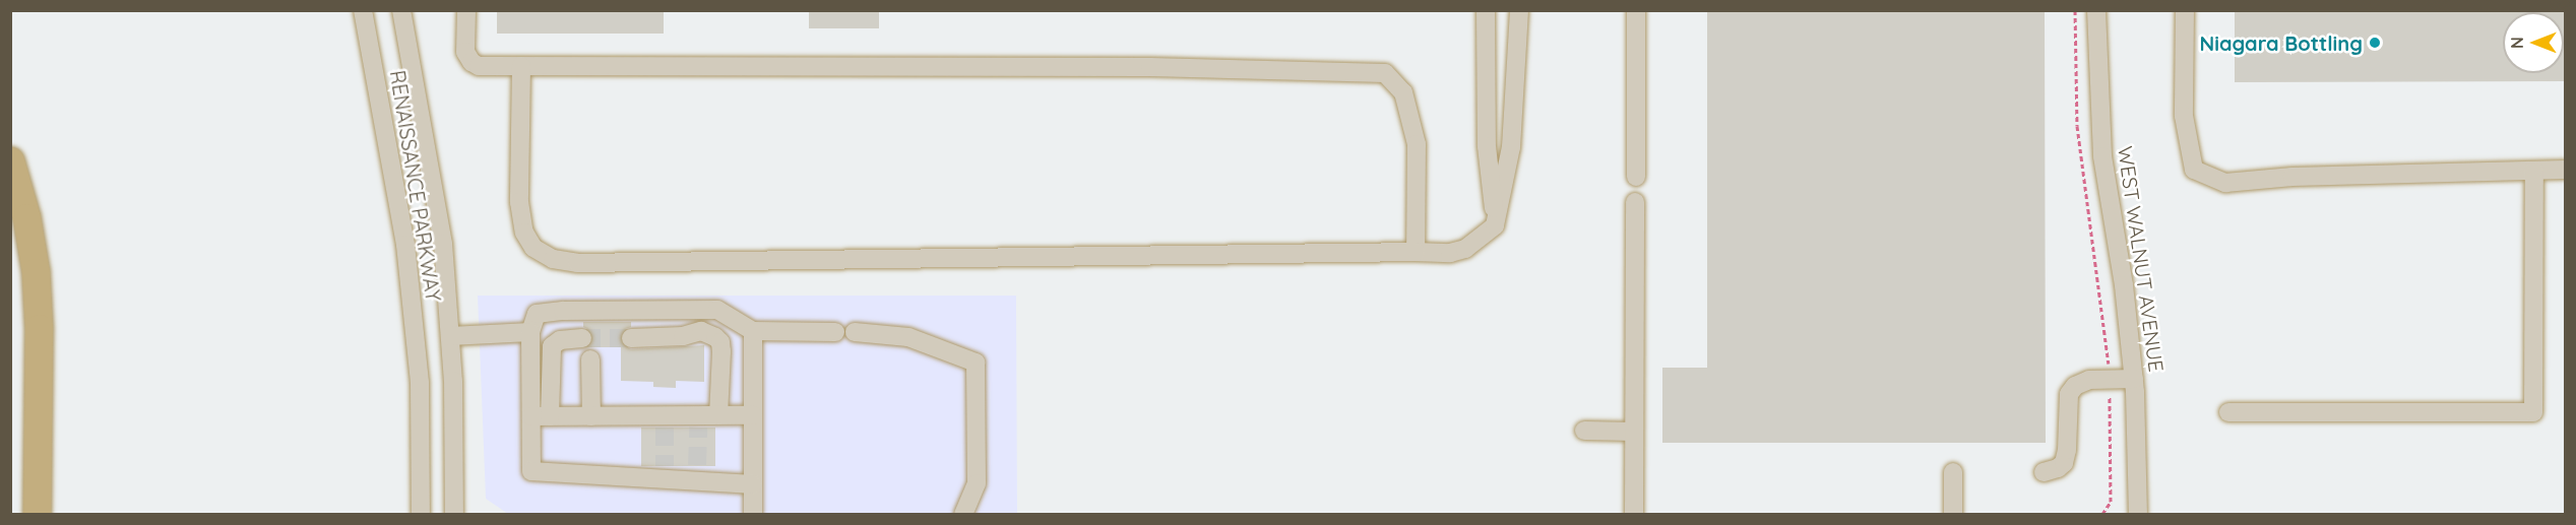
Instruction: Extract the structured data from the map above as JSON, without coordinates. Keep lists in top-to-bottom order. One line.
{"streets":{"street":["RENAISSANCE PARKWAY","WEST WALNUT AVENUE"]},"places":["Niagara Bottling"],"north":"left"}
